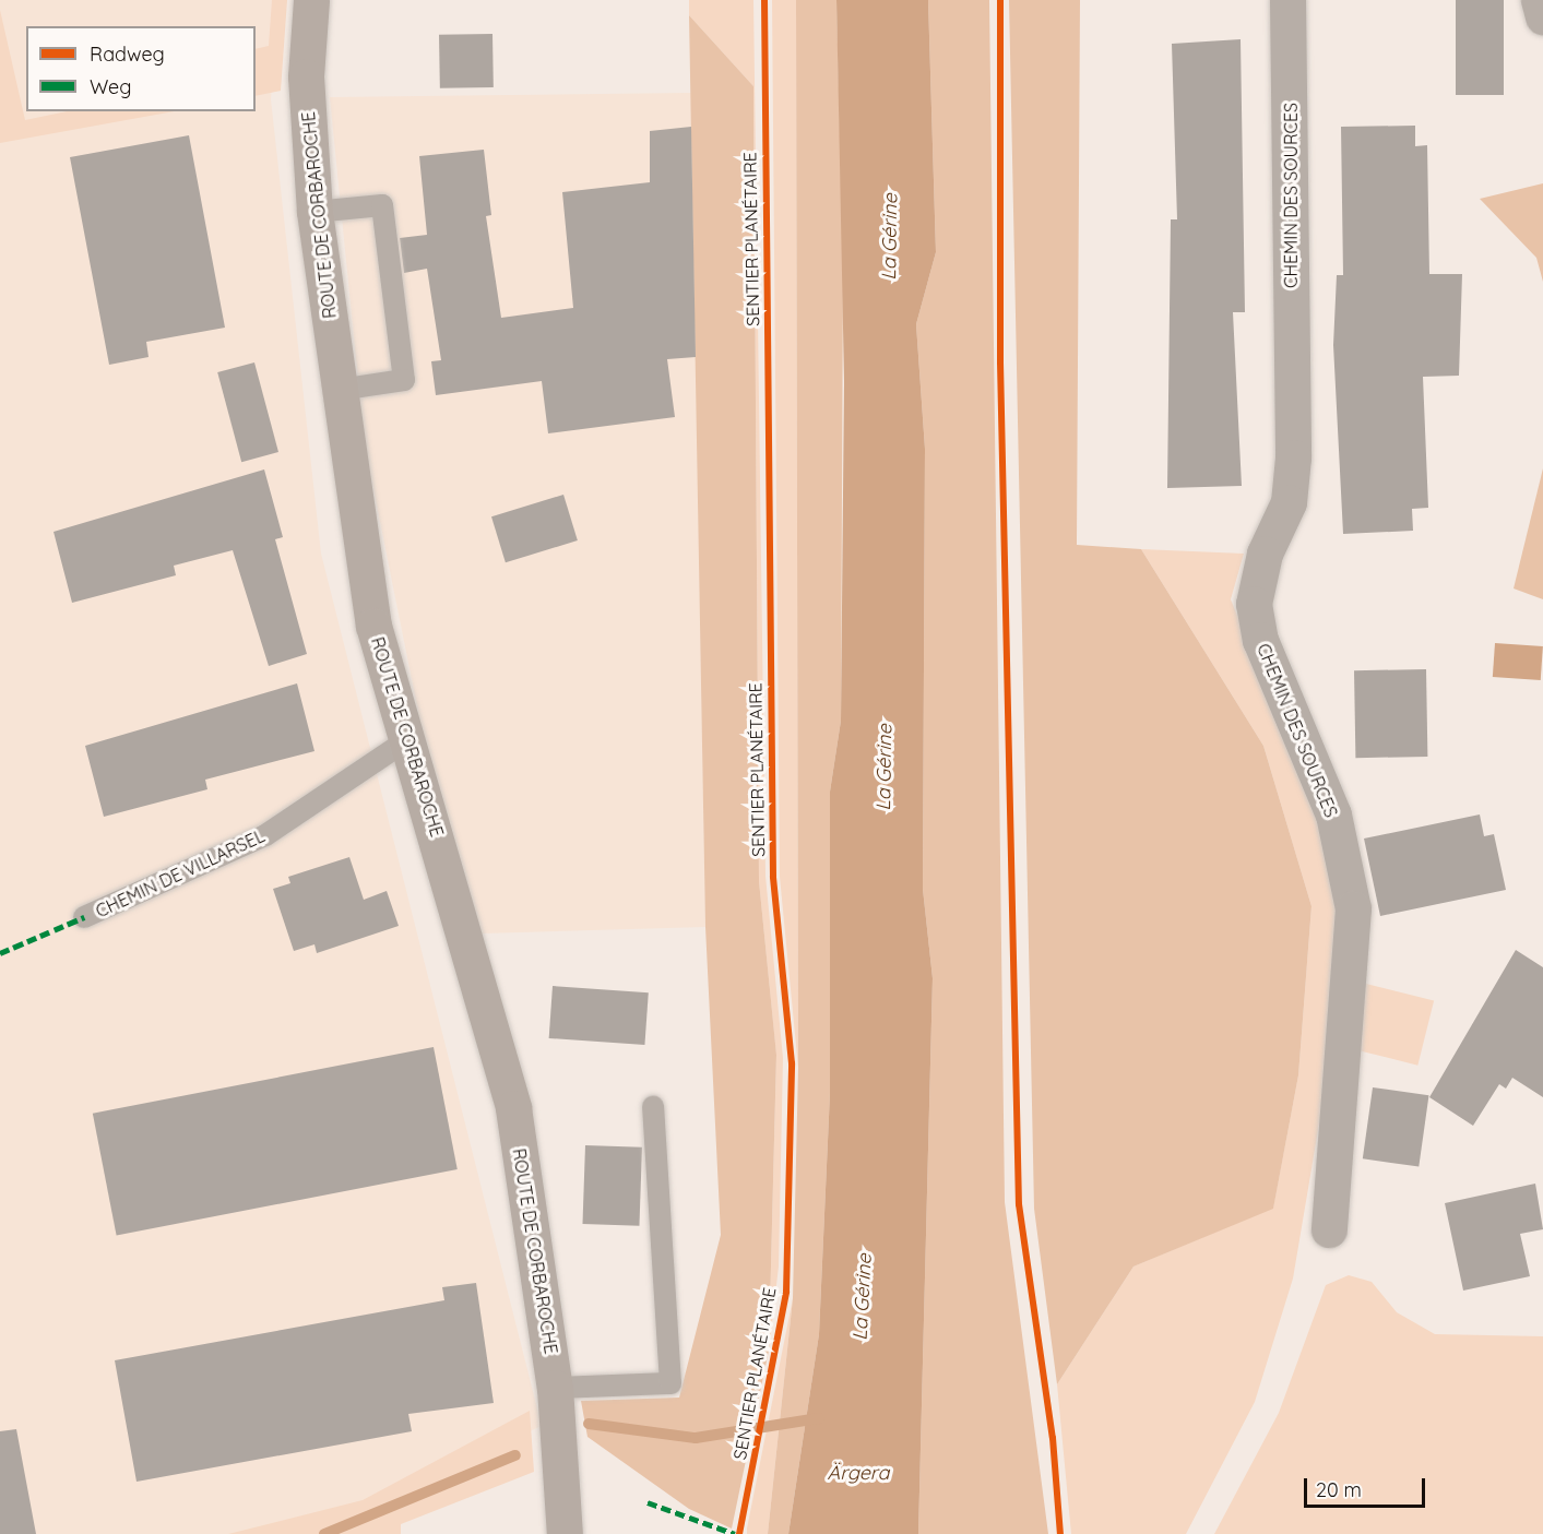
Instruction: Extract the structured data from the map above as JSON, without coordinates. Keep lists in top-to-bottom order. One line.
{"streets":{"street":["CHEMIN DES SOURCES","ROUTE DE CORBAROCHE"],"lane":["CHEMIN DE VILLARSEL"],"cycle path":["SENTIER PLANÉTAIRE"]},"crossings":[["ROUTE DE CORBAROCHE","CHEMIN DE VILLARSEL"]],"water":["La Gérine","Ärgera"],"legend":["Radweg","Weg"],"scale_bar":"20 m"}
